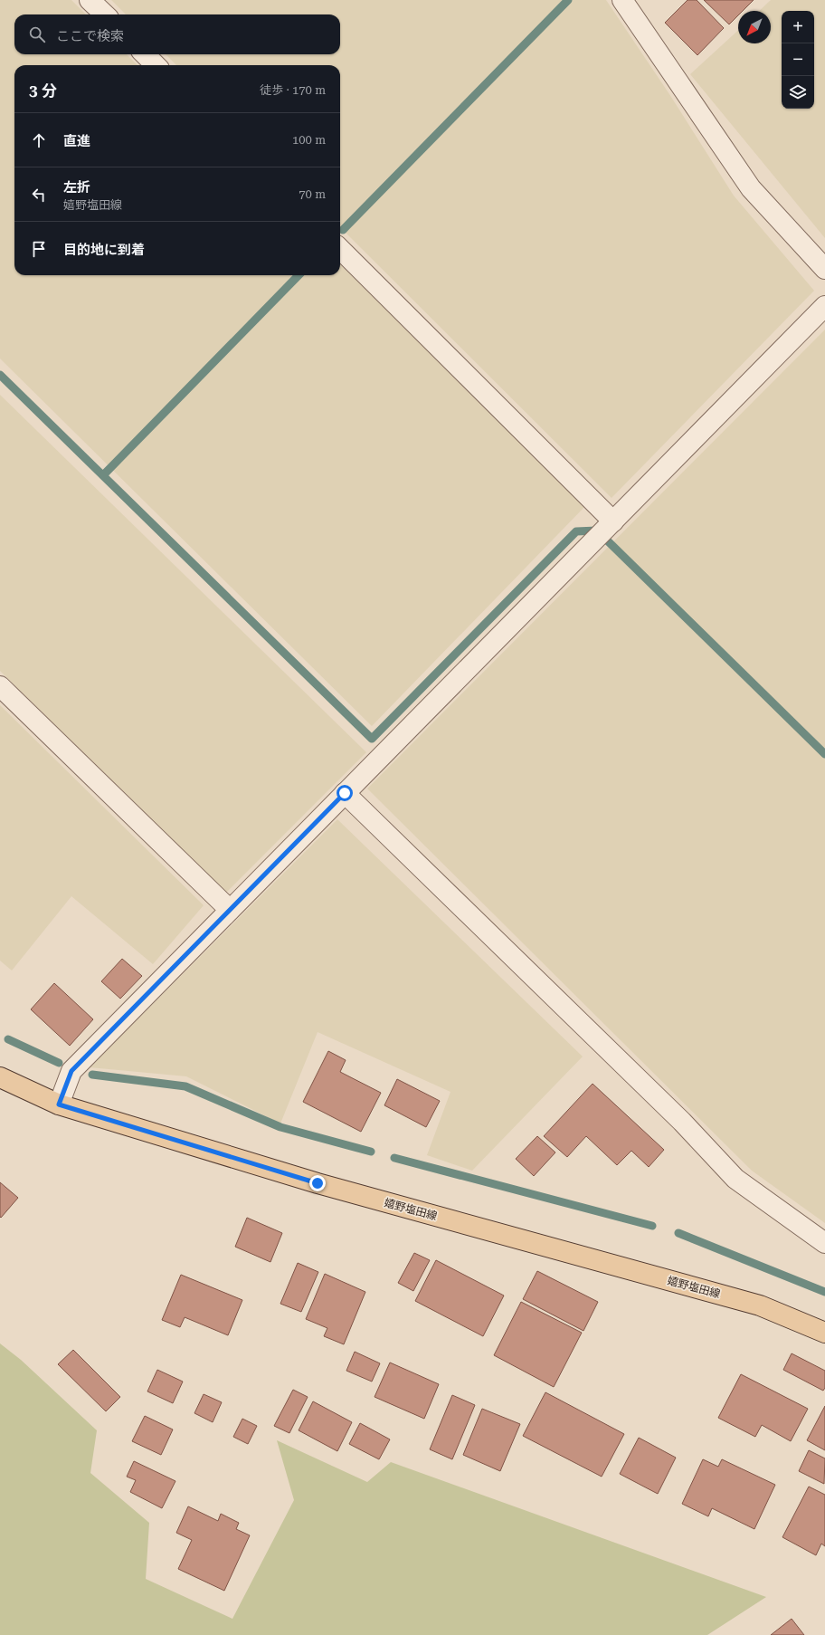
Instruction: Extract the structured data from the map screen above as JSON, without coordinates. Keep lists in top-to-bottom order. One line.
{"streets":{"main road":["嬉野塩田線"]},"north":"bottom left","page":{"map_buttons":["+","−"],"search":"ここで検索","heading":["3 分","徒歩 · 170 m"],"list":[["直進","100 m"],["左折","嬉野塩田線","70 m"],"目的地に到着"]}}
